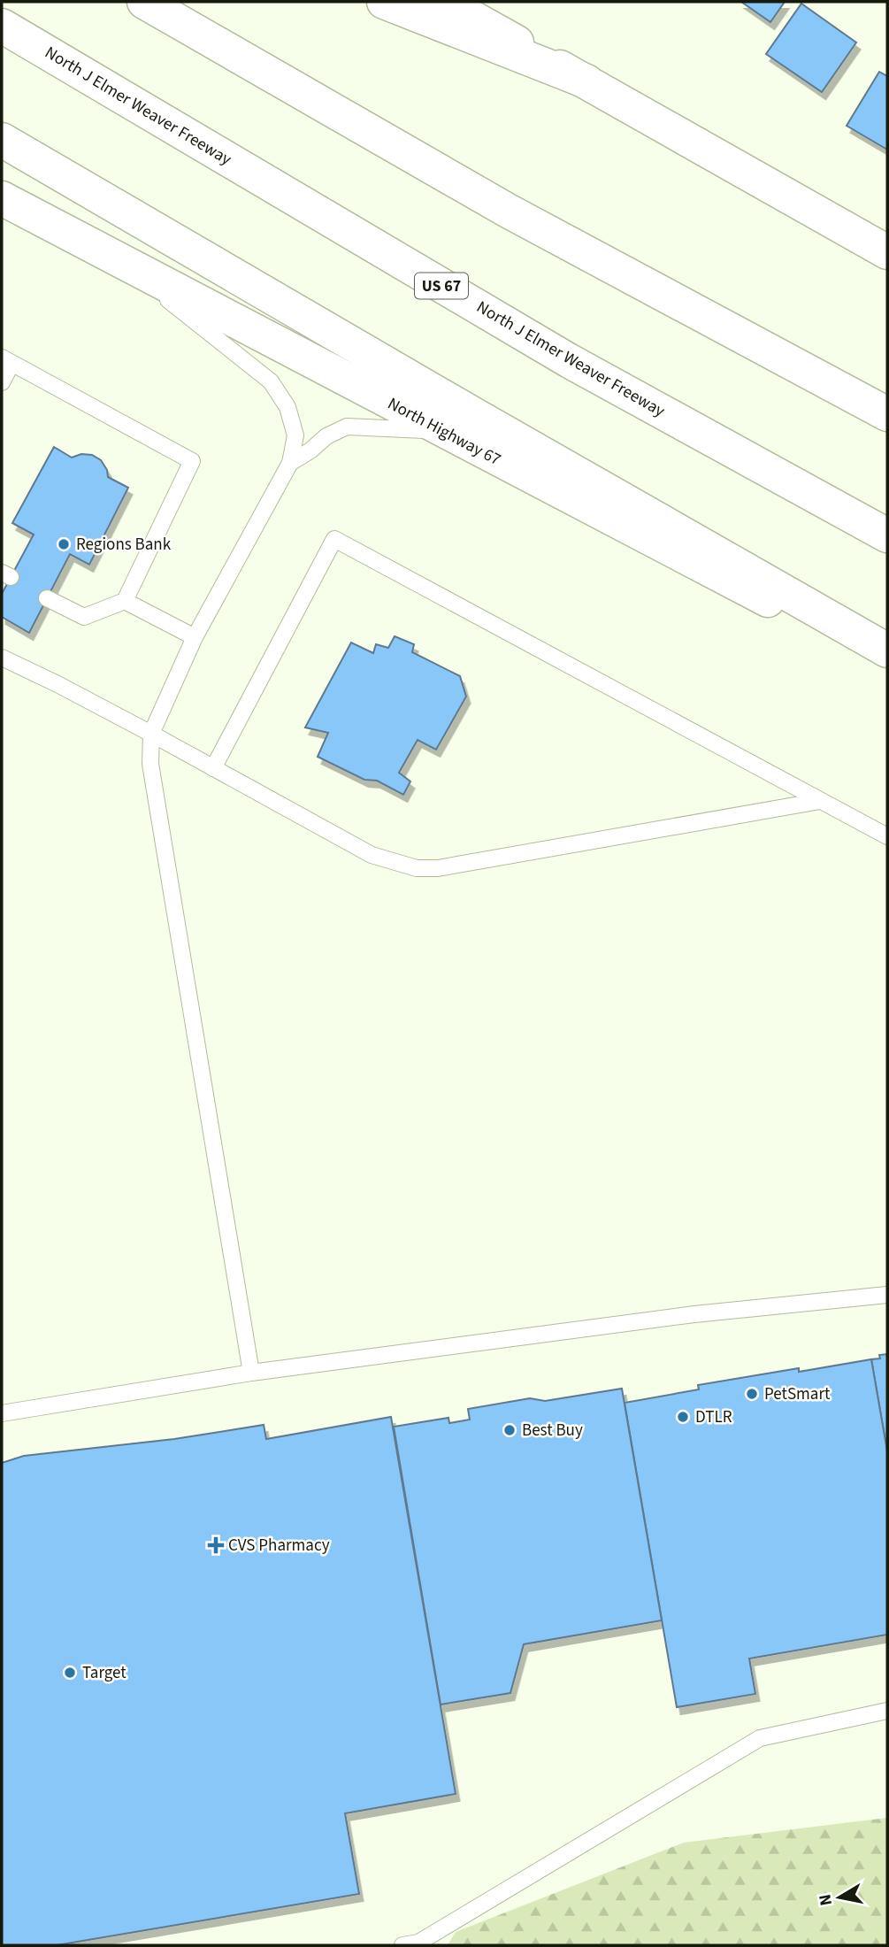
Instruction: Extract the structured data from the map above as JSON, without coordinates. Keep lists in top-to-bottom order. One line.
{"streets":{"main road":["North J Elmer Weaver Freeway","US 67","North Highway 67"]},"places":{"other":["Regions Bank","PetSmart","DTLR","Best Buy","Target"],"health":["CVS Pharmacy"]},"north":"left"}
